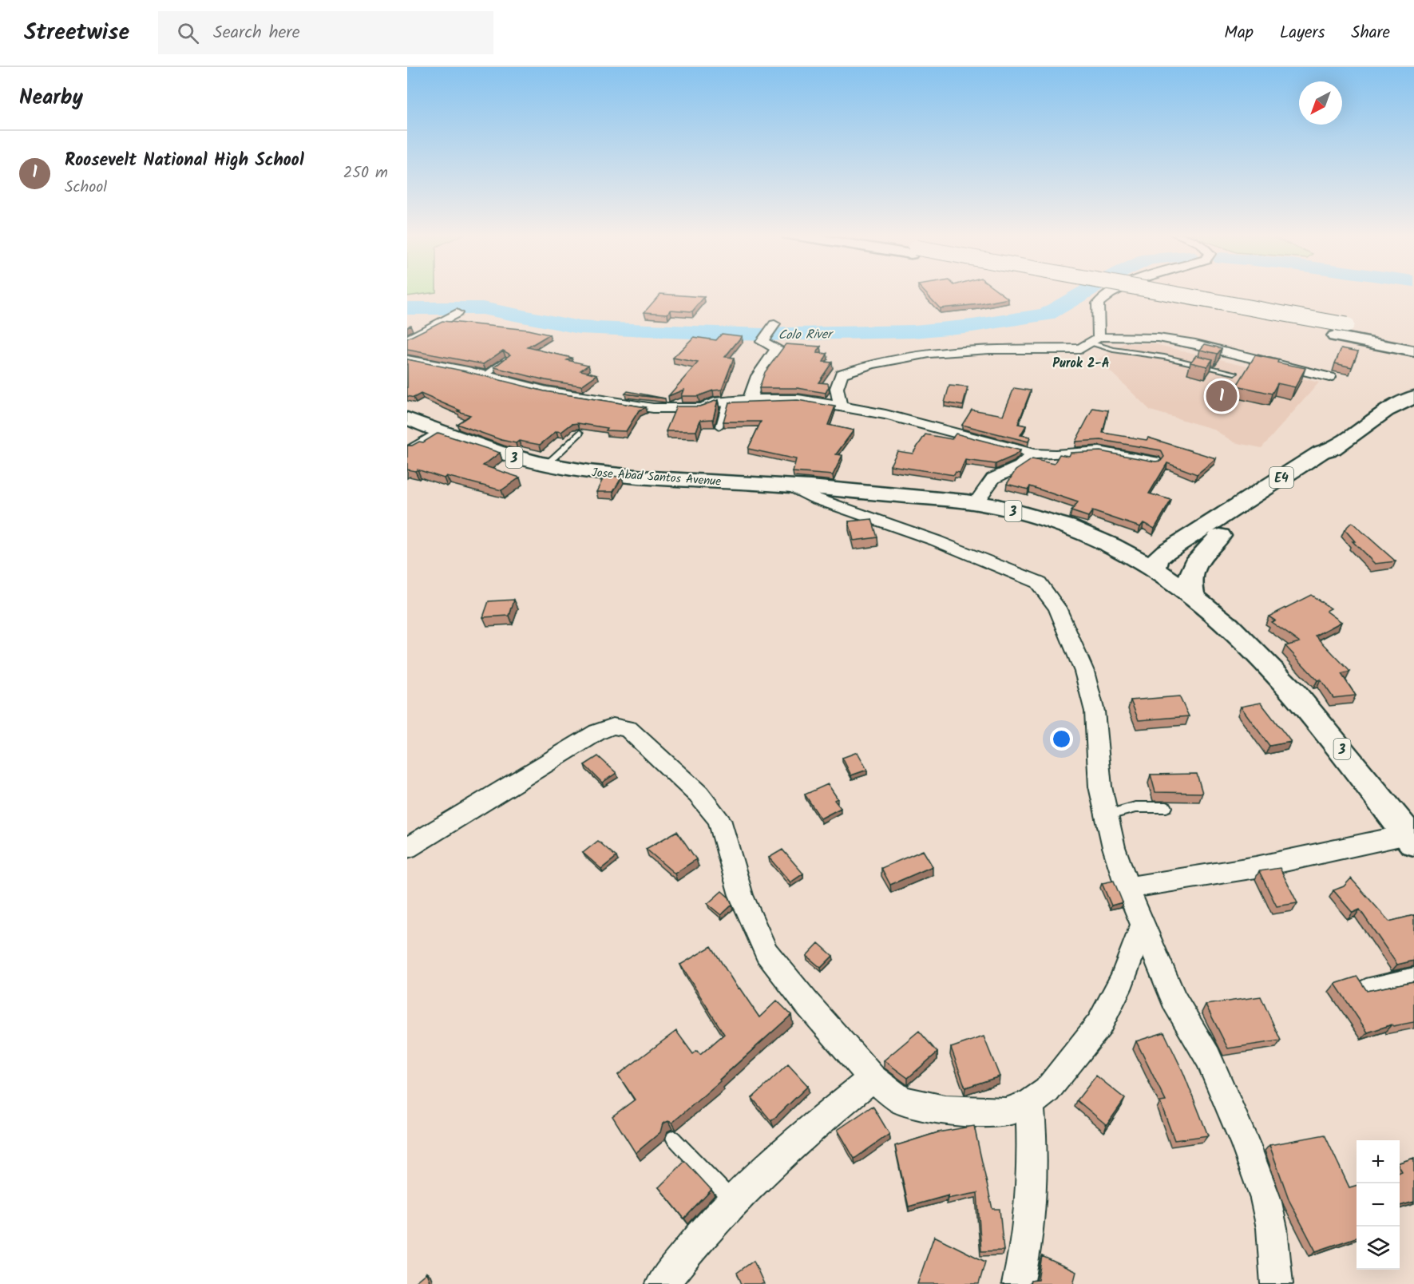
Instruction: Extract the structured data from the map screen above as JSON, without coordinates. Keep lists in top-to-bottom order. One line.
{"streets":{"highway":["3","Jose Abad Santos Avenue","E4"]},"crossings":[["Jose Abad Santos Avenue","E4"]],"districts":["Purok 2-A"],"water":["Colo River"],"north":"bottom left","page":{"header":"Streetwise","search":"Search here","nav":["Map","Layers","Share"],"heading":"Nearby","list":[{"mark":"1","name":"Roosevelt National High School","note":"School","value":"250 m"}],"pins":"1","map_buttons":["+","−"]}}
